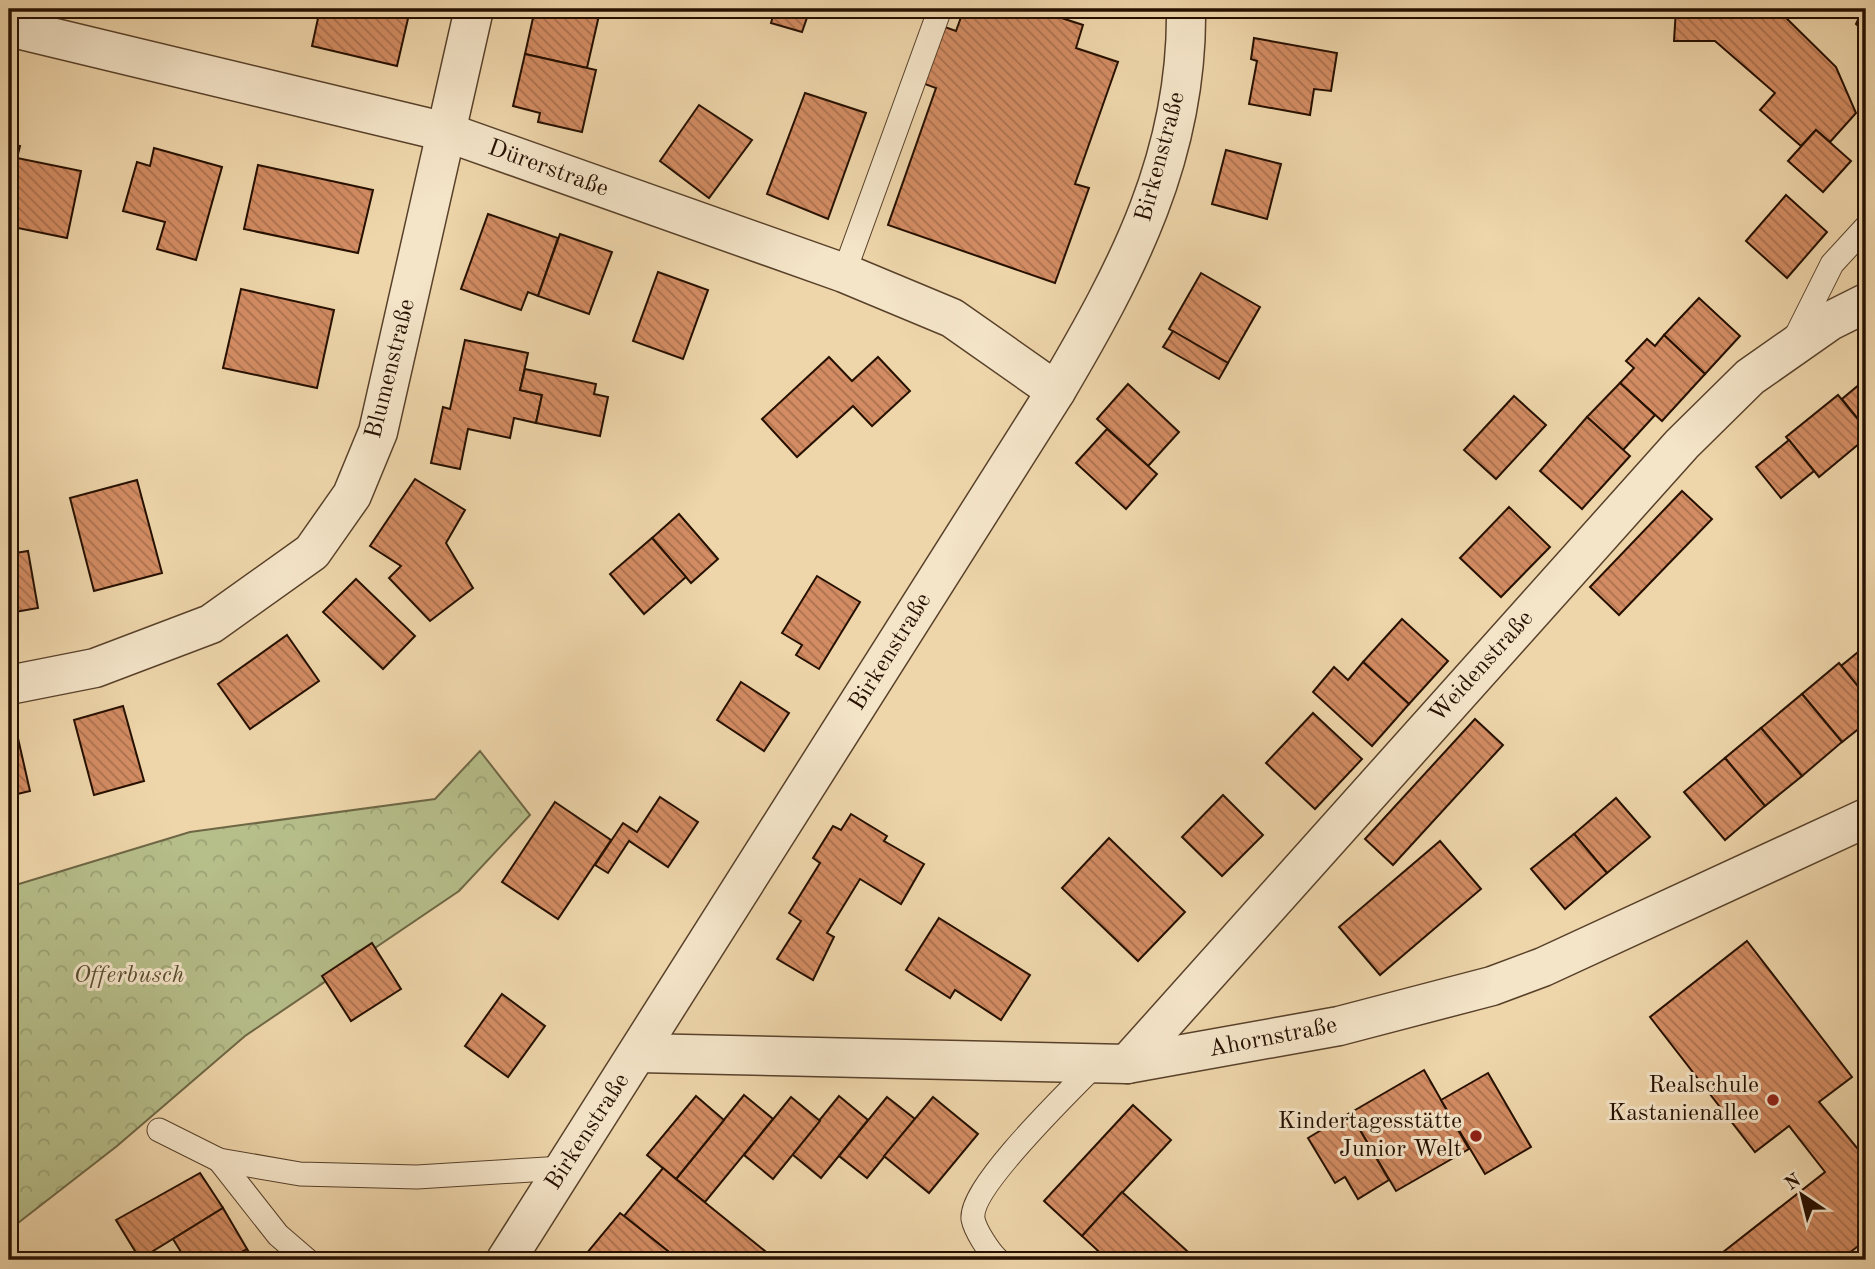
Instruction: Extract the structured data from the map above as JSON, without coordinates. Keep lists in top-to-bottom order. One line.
{"streets":{"street":["Birkenstraße","Dürerstraße","Blumenstraße","Weidenstraße","Ahornstraße"]},"crossings":[["Birkenstraße","Dürerstraße"],["Birkenstraße","Ahornstraße"],["Dürerstraße","Blumenstraße"],["Weidenstraße","Ahornstraße"]],"parks":["Offerbusch"],"places":["Realschule Kastanienallee","Kindertagesstätte Junior Welt"],"north":"top left"}
